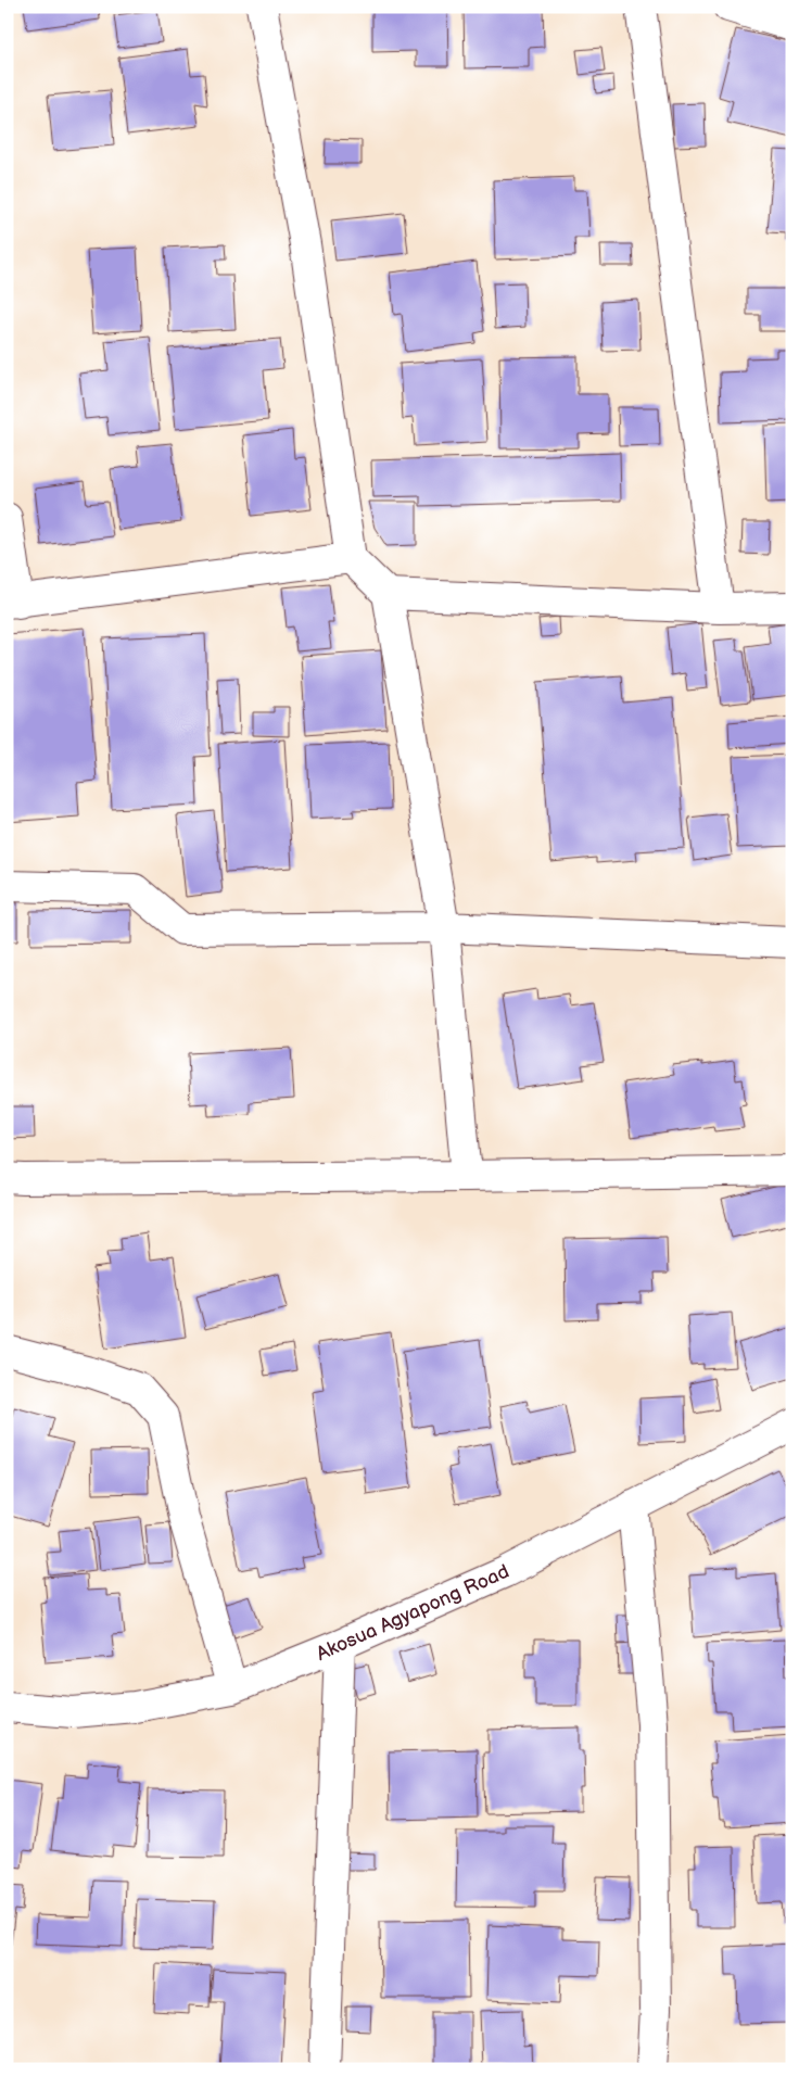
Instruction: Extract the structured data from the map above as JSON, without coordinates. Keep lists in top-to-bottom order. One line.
{"streets":{"street":["Akosua Agyapong Road"]}}
